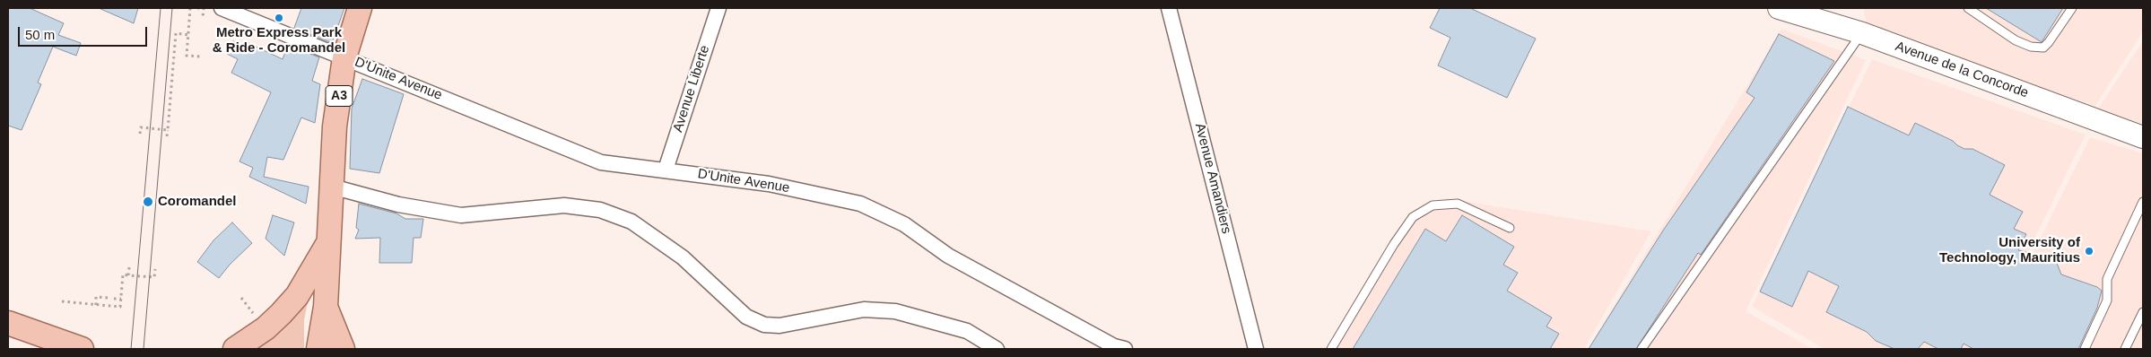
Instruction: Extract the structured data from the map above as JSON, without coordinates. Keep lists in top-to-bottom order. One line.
{"streets":{"main road":["A3"],"street":["Avenue de la Concorde","D'Unite Avenue","Avenue Liberte","Avenue Amandiers"]},"crossings":[["D'Unite Avenue","Avenue Liberte"],["D'Unite Avenue","A3"]],"places":["Metro Express Park & Ride - Coromandel","Coromandel","University of Technology, Mauritius"],"scale_bar":"50 m"}
